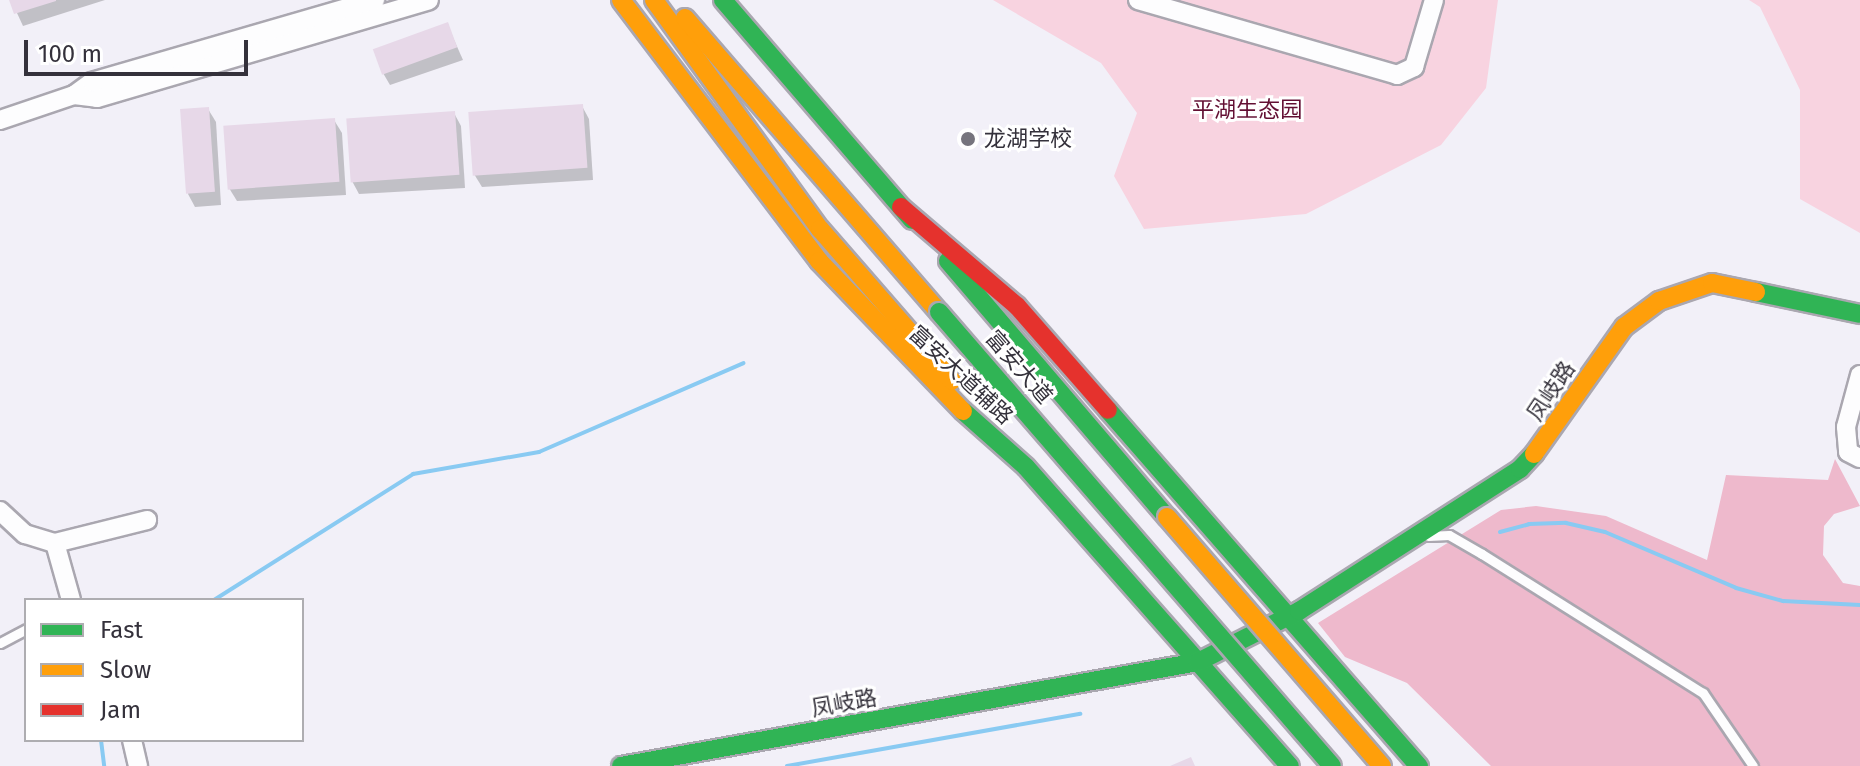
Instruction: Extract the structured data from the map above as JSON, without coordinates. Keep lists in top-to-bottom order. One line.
{"streets":{"main road":["富安大道","富安大道辅路","凤岐路"]},"crossings":[["富安大道辅路","凤岐路"]],"parks":["平湖生态园"],"places":["龙湖学校"],"legend":["Fast","Slow","Jam"],"scale_bar":"100 m"}
